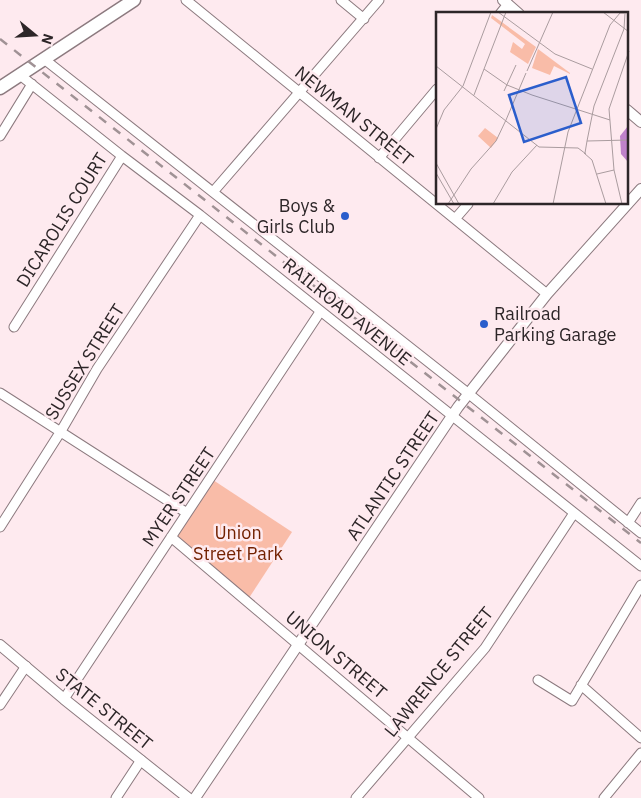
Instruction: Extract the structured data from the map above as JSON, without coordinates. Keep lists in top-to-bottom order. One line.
{"streets":{"street":["NEWMAN STREET","DICAROLIS COURT","RAILROAD AVENUE","SUSSEX STREET","ATLANTIC STREET","MYER STREET","UNION STREET","LAWRENCE STREET","STATE STREET"]},"crossings":[["NEWMAN STREET","ATLANTIC STREET"],["DICAROLIS COURT","RAILROAD AVENUE"],["RAILROAD AVENUE","SUSSEX STREET"],["RAILROAD AVENUE","ATLANTIC STREET"],["RAILROAD AVENUE","MYER STREET"],["RAILROAD AVENUE","LAWRENCE STREET"],["ATLANTIC STREET","UNION STREET"],["MYER STREET","UNION STREET"],["MYER STREET","STATE STREET"],["UNION STREET","LAWRENCE STREET"]],"parks":["Union Street Park"],"places":["Boys & Girls Club","Railroad Parking Garage"],"north":"right"}
